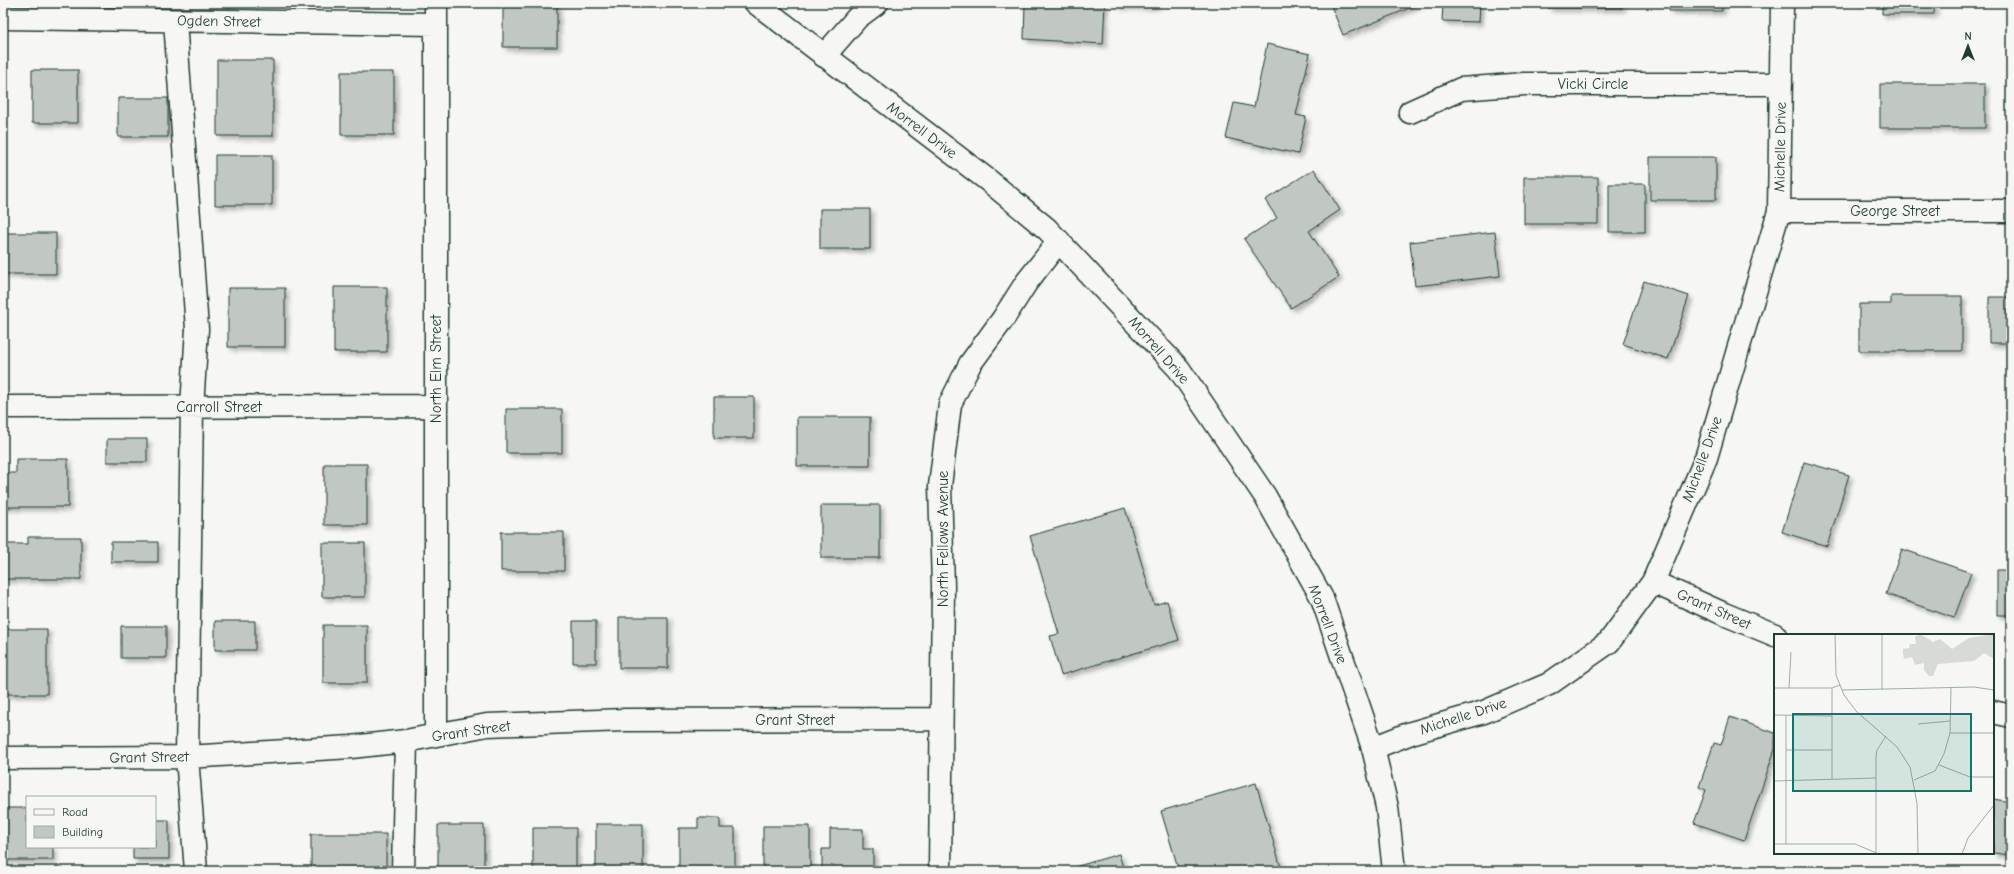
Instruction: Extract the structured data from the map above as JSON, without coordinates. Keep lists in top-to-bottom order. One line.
{"streets":{"street":["Ogden Street","Vicki Circle","Morrell Drive","Michelle Drive","George Street","North Elm Street","Carroll Street","North Fellows Avenue","Grant Street"]},"crossings":[["Ogden Street","North Elm Street"],["Vicki Circle","Michelle Drive"],["Morrell Drive","Michelle Drive"],["Morrell Drive","North Fellows Avenue"],["Michelle Drive","George Street"],["Michelle Drive","Grant Street"],["North Elm Street","Carroll Street"],["North Elm Street","Grant Street"],["North Fellows Avenue","Grant Street"]],"legend":["Road","Building"],"north":"top"}
